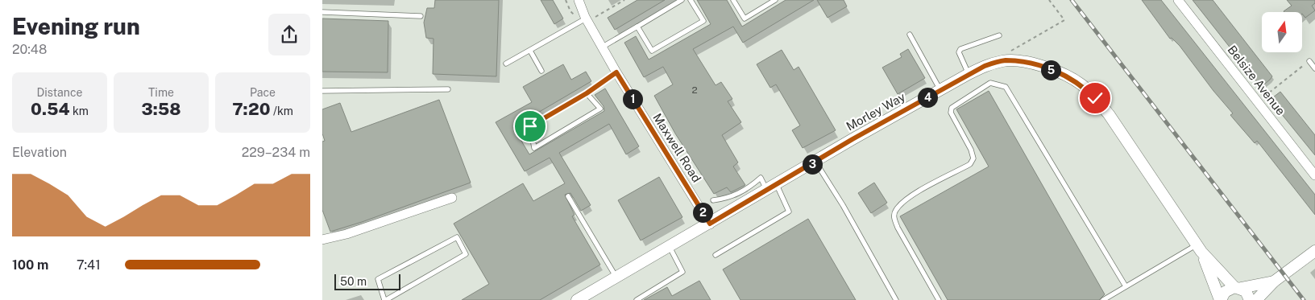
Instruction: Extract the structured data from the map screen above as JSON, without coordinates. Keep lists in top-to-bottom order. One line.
{"streets":{"street":["Belsize Avenue","Morley Way","Maxwell Road"]},"crossings":[["Morley Way","Maxwell Road"]],"house_numbers":["2"],"scale_bar":"50 m","north":"top","page":{"heading":["Evening run","20:48"],"pins":["5","4","1","3","2"],"stats":[["Distance","0.54 km"],["Time","3:58"],["Pace","7:20 /km"]],"chart":["Elevation","229–234 m"],"list":[{"name":"100 m","note":"7:41"}],"scale":"50 m"}}
